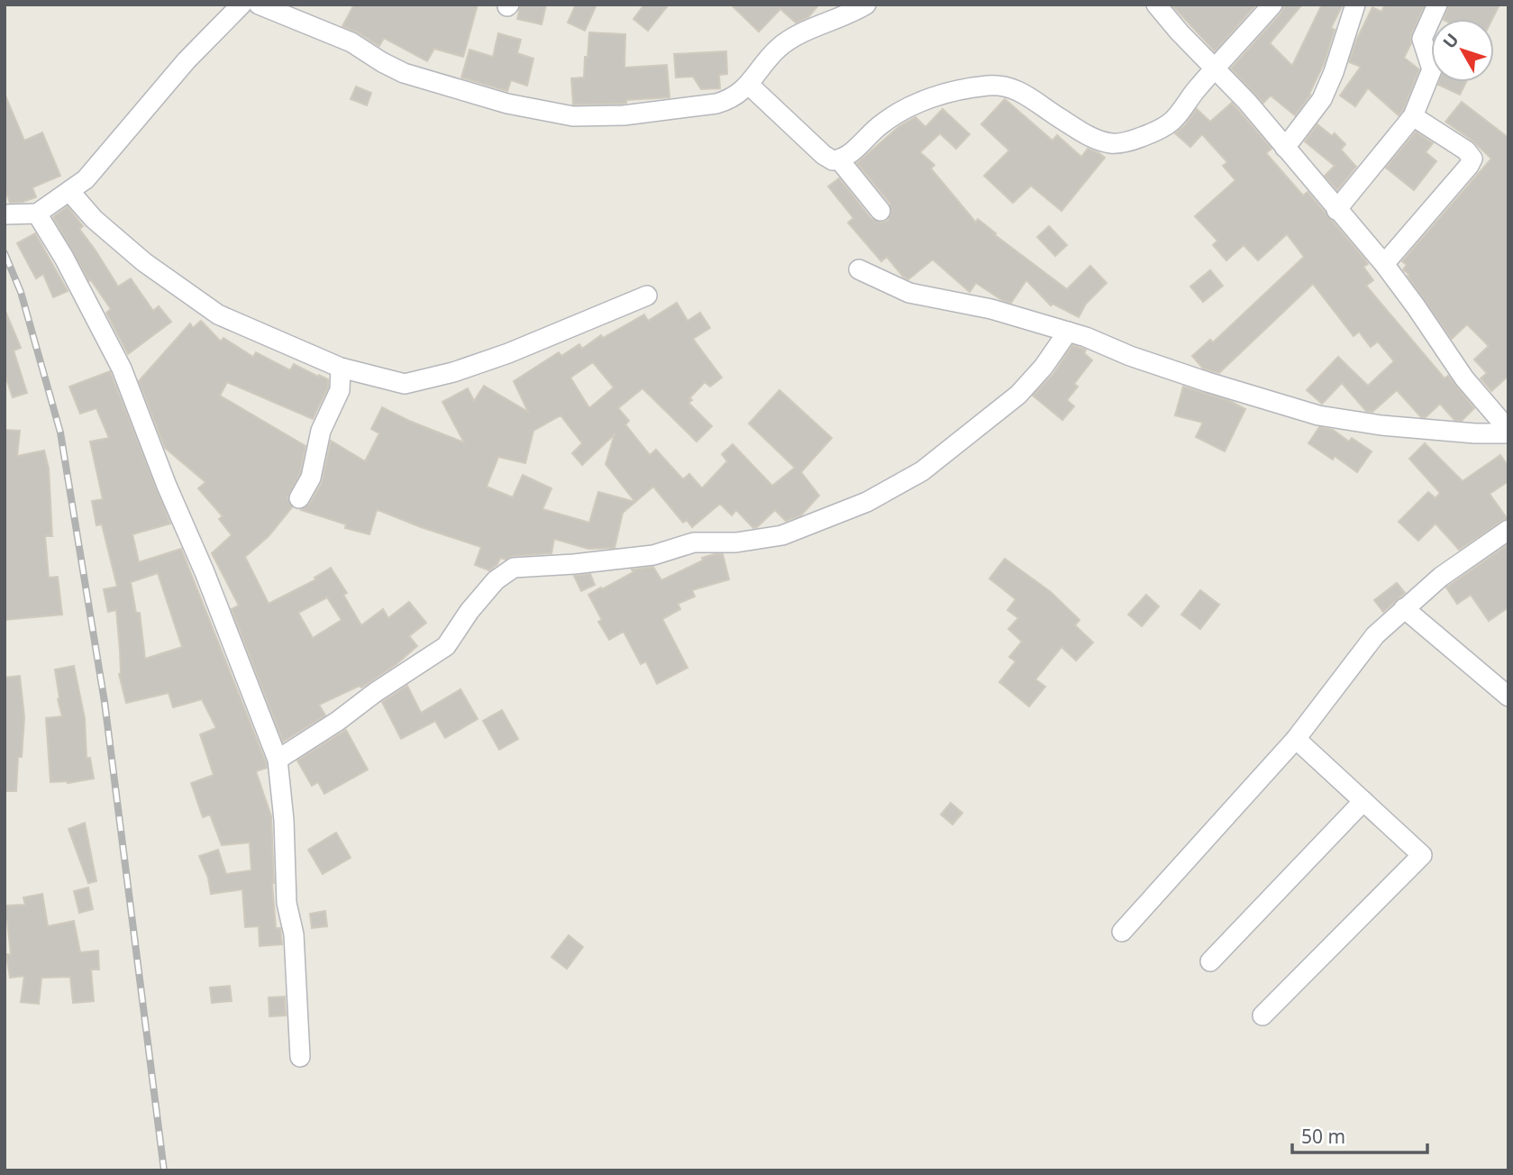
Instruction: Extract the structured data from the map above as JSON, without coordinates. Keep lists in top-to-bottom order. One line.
{"scale_bar":"50 m","north":"top left"}
